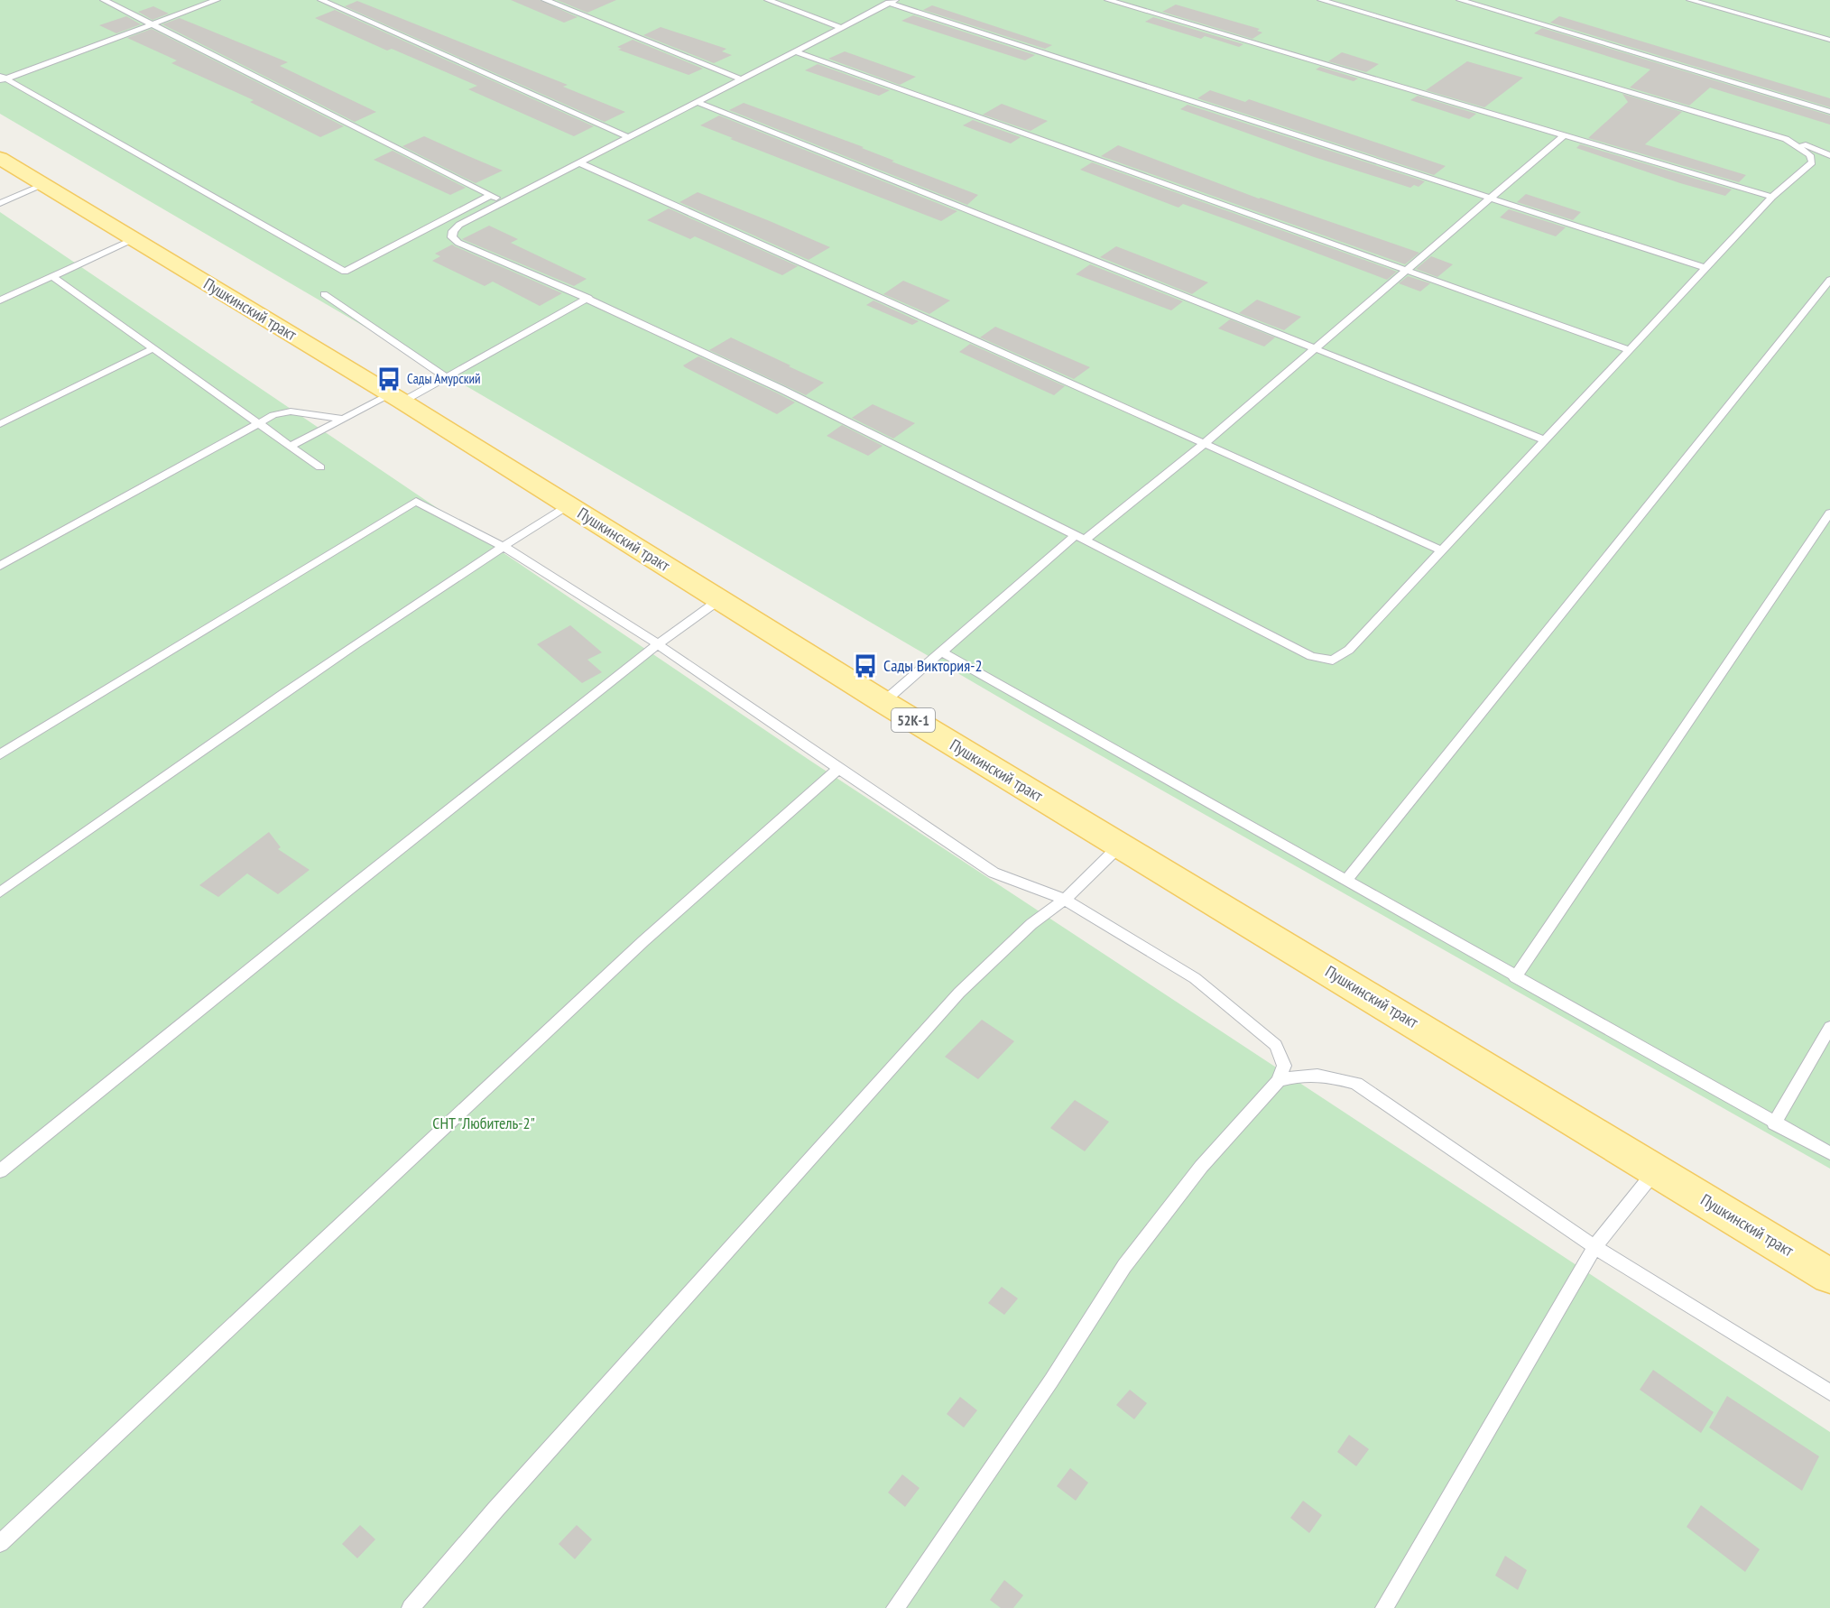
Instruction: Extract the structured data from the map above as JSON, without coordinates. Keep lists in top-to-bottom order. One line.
{"streets":{"main road":["Пушкинский тракт","52К-1"]},"parks":["СНТ \"Любитель-2\""],"places":{"bus stop":["Сады Амурский","Сады Виктория-2"]}}
